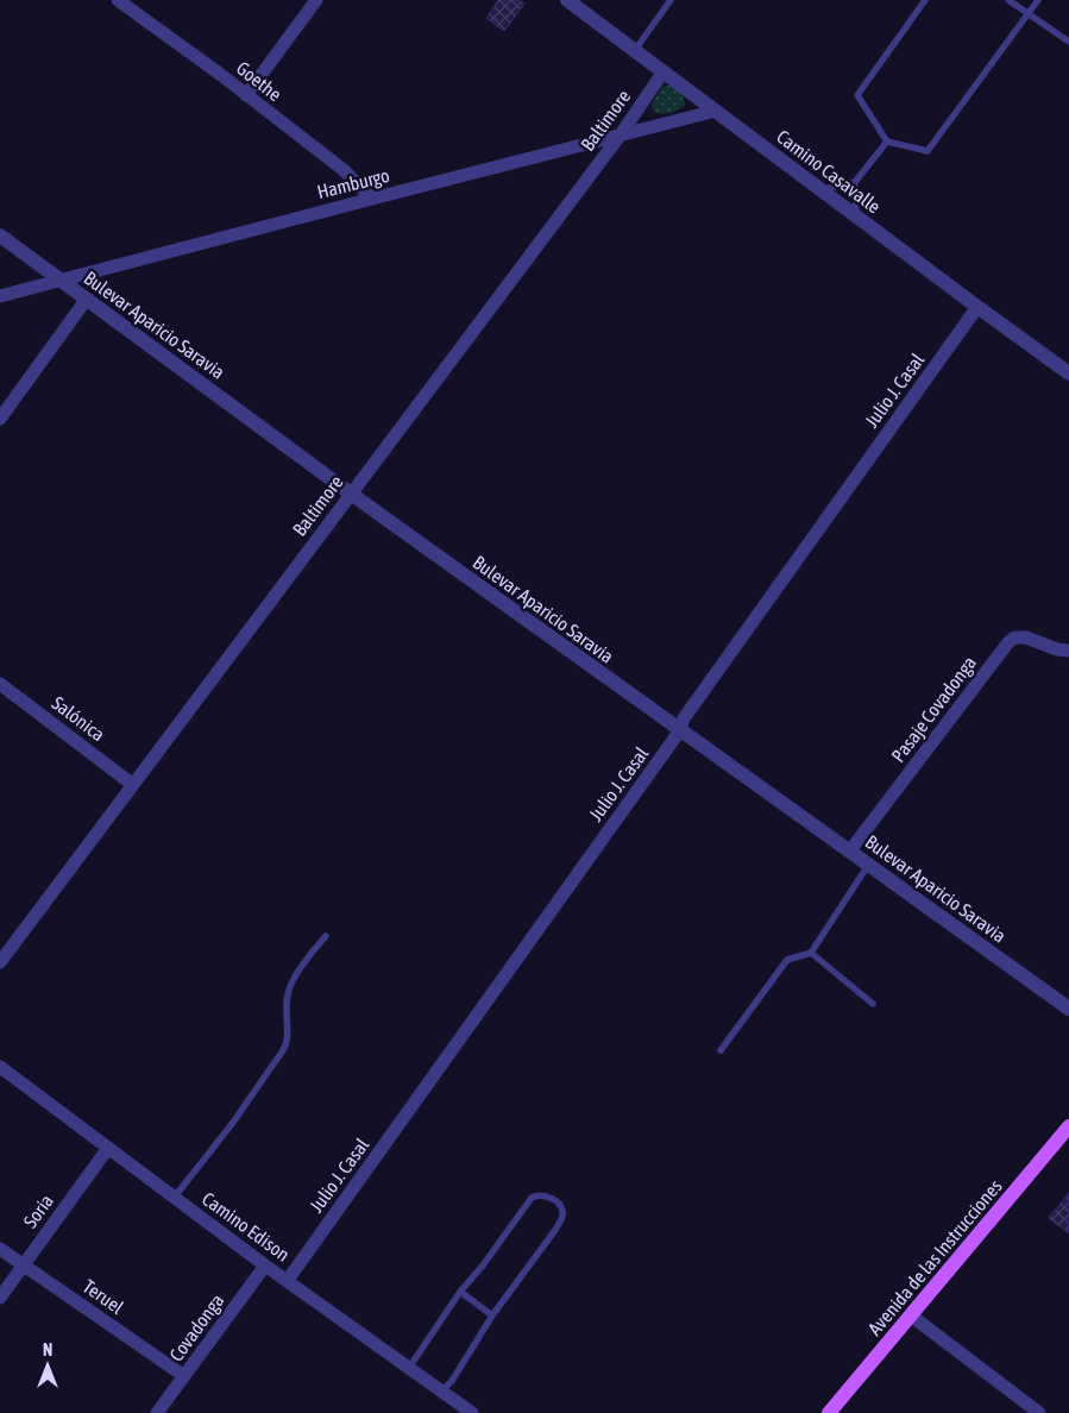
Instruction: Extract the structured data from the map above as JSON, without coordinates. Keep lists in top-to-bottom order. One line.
{"streets":{"main road":["Avenida de las Instrucciones"],"street":["Goethe","Baltimore","Camino Casavalle","Hamburgo","Bulevar Aparicio Saravia","Julio J. Casal","Pasaje Covadonga","Salónica","Soria","Camino Edison","Teruel","Covadonga"]},"crossings":[["Goethe","Hamburgo"],["Baltimore","Camino Casavalle"],["Baltimore","Hamburgo"],["Baltimore","Bulevar Aparicio Saravia"],["Baltimore","Salónica"],["Camino Casavalle","Hamburgo"],["Camino Casavalle","Julio J. Casal"],["Hamburgo","Bulevar Aparicio Saravia"],["Bulevar Aparicio Saravia","Julio J. Casal"],["Bulevar Aparicio Saravia","Pasaje Covadonga"],["Julio J. Casal","Camino Edison"],["Soria","Camino Edison"],["Soria","Teruel"],["Camino Edison","Covadonga"],["Teruel","Covadonga"]],"north":"top"}
